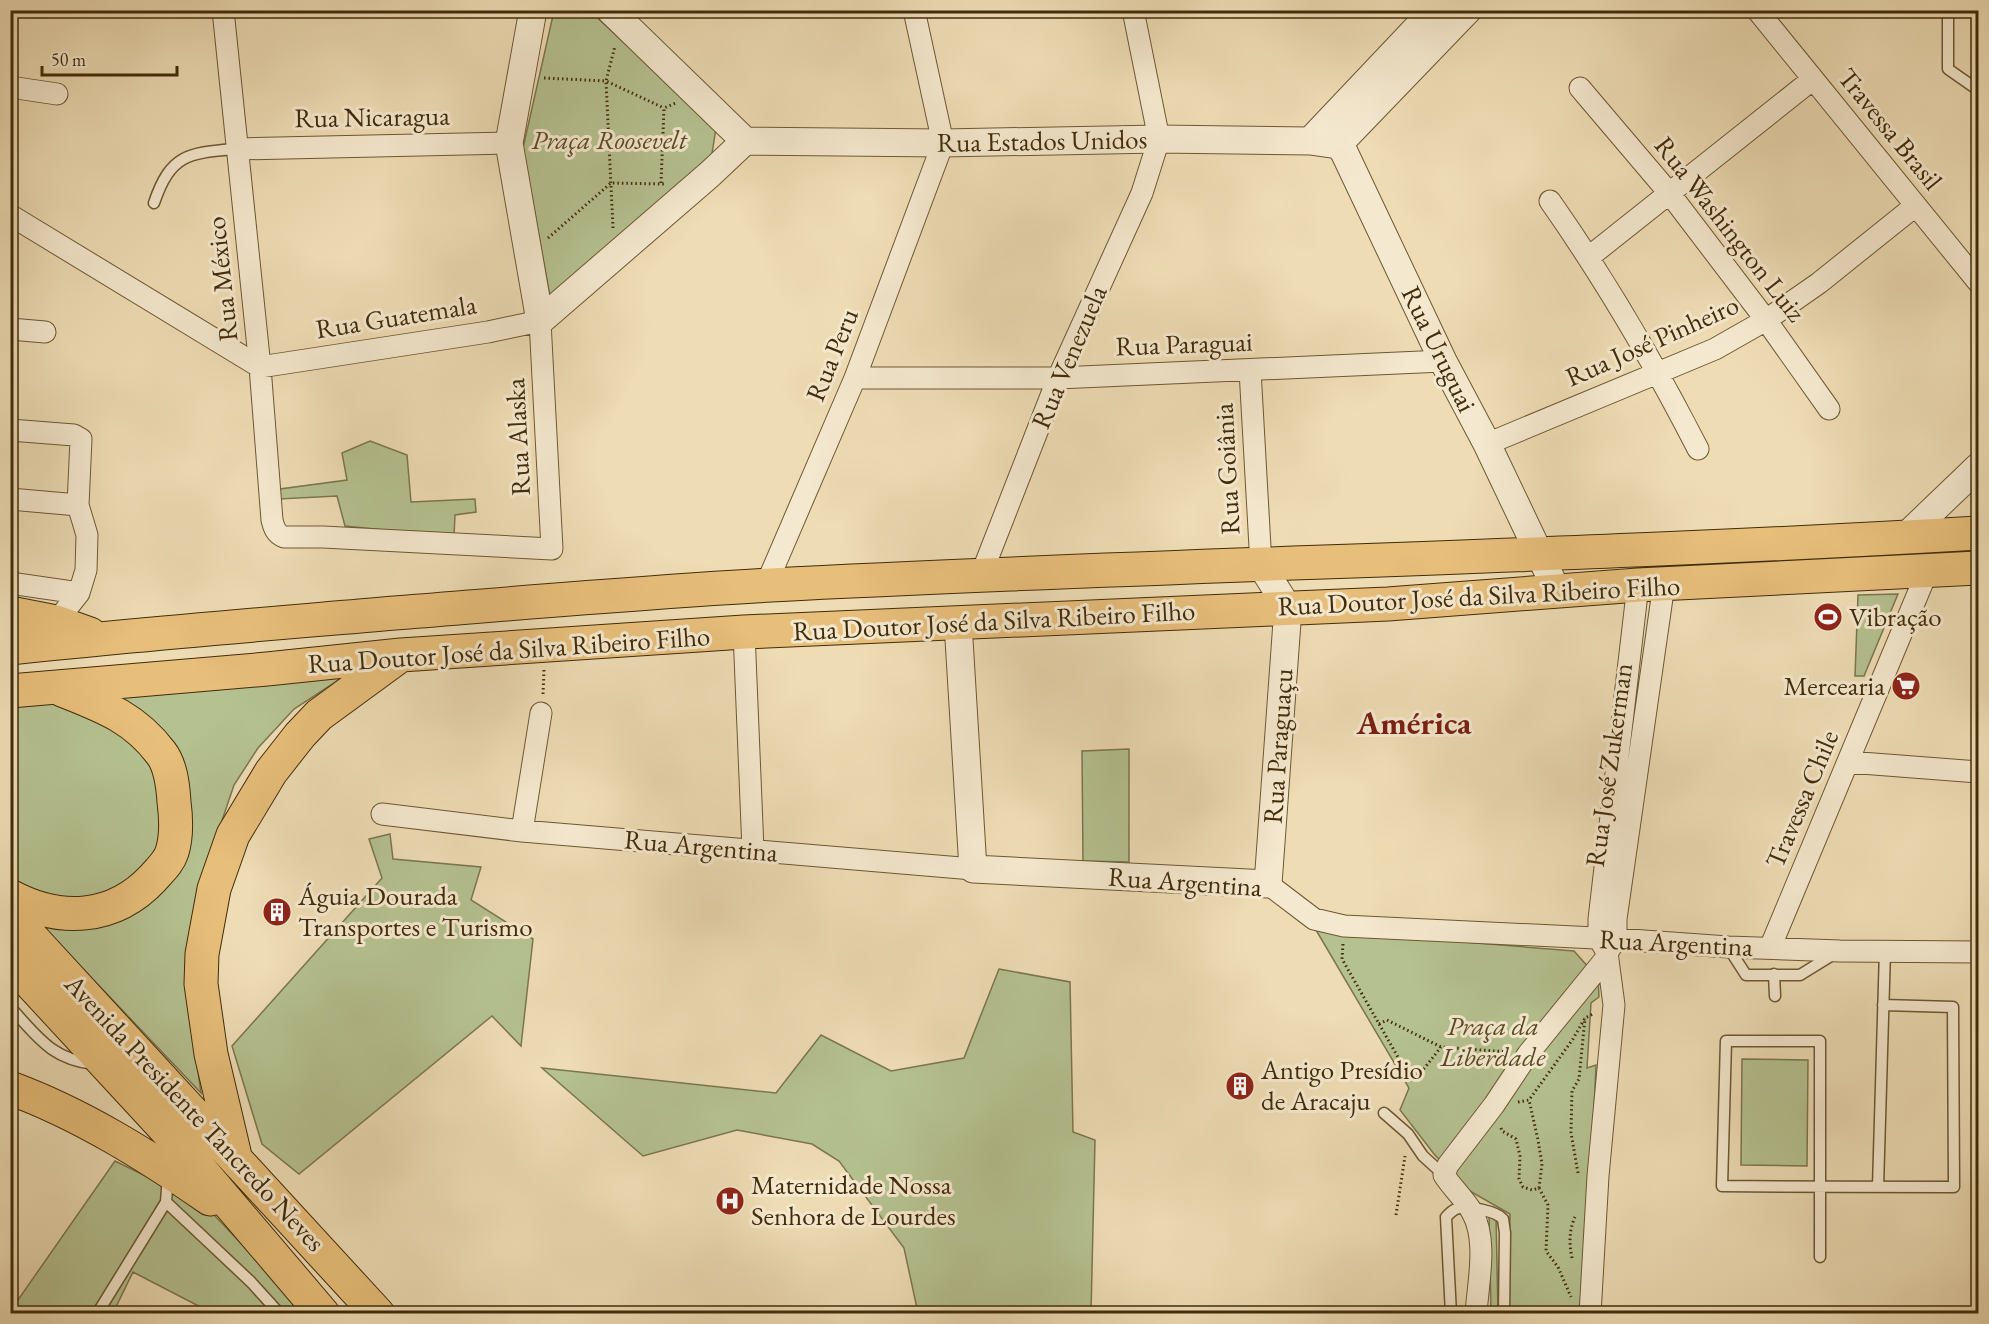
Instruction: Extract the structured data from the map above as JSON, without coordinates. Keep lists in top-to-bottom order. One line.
{"streets":{"main road":["Rua Doutor José da Silva Ribeiro Filho","Avenida Presidente Tancredo Neves"],"street":["Rua Nicaragua","Travessa Brasil","Rua Estados Unidos","Rua Washington Luiz","Rua México","Rua Guatemala","Rua José Pinheiro","Rua Paraguai","Rua Uruguai","Rua Peru","Rua Venezuela","Rua Alaska","Rua Goiânia","Rua Paraguaçu","Rua José Zukerman","Travessa Chile","Rua Argentina"]},"crossings":[["Rua Nicaragua","Rua México"],["Travessa Brasil","Rua José Pinheiro"],["Rua Estados Unidos","Rua Uruguai"],["Rua Estados Unidos","Rua Peru"],["Rua Estados Unidos","Rua Venezuela"],["Rua Washington Luiz","Rua José Pinheiro"],["Rua México","Rua Guatemala"],["Rua México","Rua Alaska"],["Rua Guatemala","Rua Alaska"],["Rua José Pinheiro","Rua Uruguai"],["Rua Paraguai","Rua Uruguai"],["Rua Paraguai","Rua Peru"],["Rua Paraguai","Rua Venezuela"],["Rua Paraguai","Rua Goiânia"],["Rua Uruguai","Rua Doutor José da Silva Ribeiro Filho"],["Rua Peru","Rua Doutor José da Silva Ribeiro Filho"],["Rua Venezuela","Rua Doutor José da Silva Ribeiro Filho"],["Rua Goiânia","Rua Doutor José da Silva Ribeiro Filho"],["Rua Doutor José da Silva Ribeiro Filho","Rua Paraguaçu"],["Rua Doutor José da Silva Ribeiro Filho","Rua José Zukerman"],["Rua Doutor José da Silva Ribeiro Filho","Travessa Chile"],["Rua Paraguaçu","Rua Argentina"],["Rua José Zukerman","Rua Argentina"],["Travessa Chile","Rua Argentina"]],"districts":["América"],"parks":["Praça Roosevelt","Praça da Liberdade"],"places":{"sports":["Vibração"],"supermarket":["Mercearia"],"building":["Águia Dourada Transportes e Turismo","Antigo Presídio de Aracaju"],"hospital":["Maternidade Nossa Senhora de Lourdes"]},"scale_bar":"50 m"}
